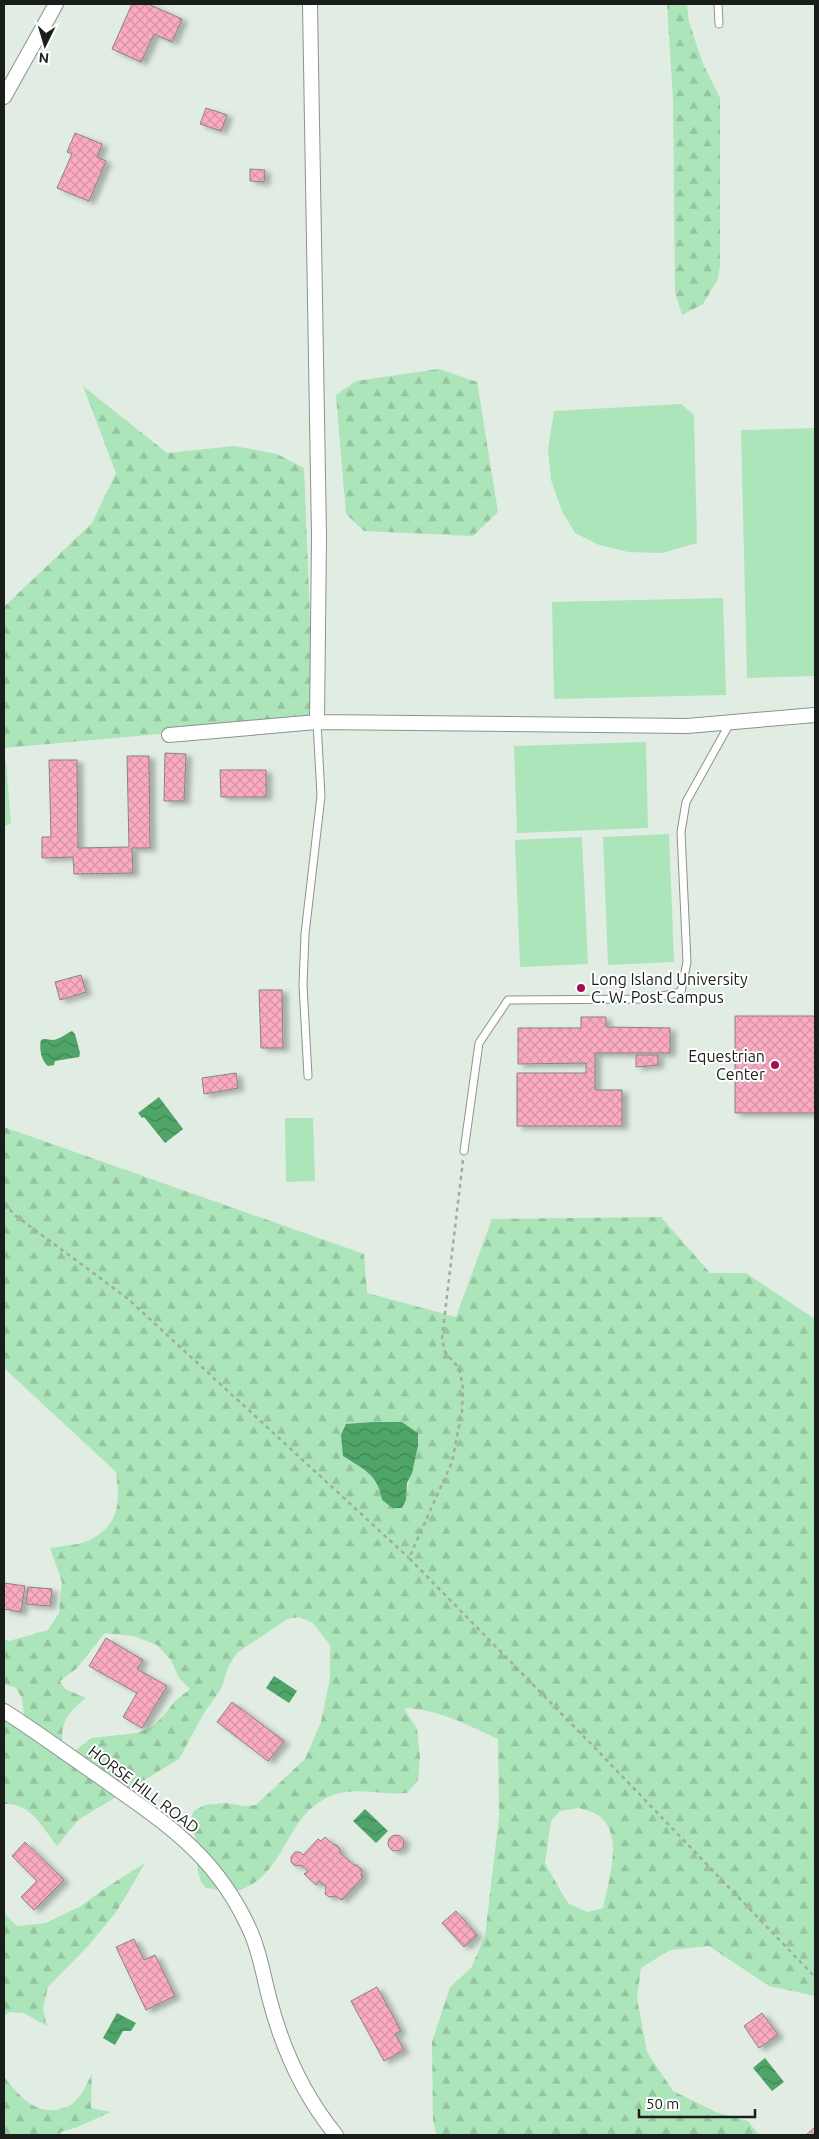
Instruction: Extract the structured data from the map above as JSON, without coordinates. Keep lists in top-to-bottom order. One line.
{"streets":{"street":["HORSE HILL ROAD"]},"places":["Long Island University C. W. Post Campus","Equestrian Center"],"scale_bar":"50 m","north":"bottom"}
